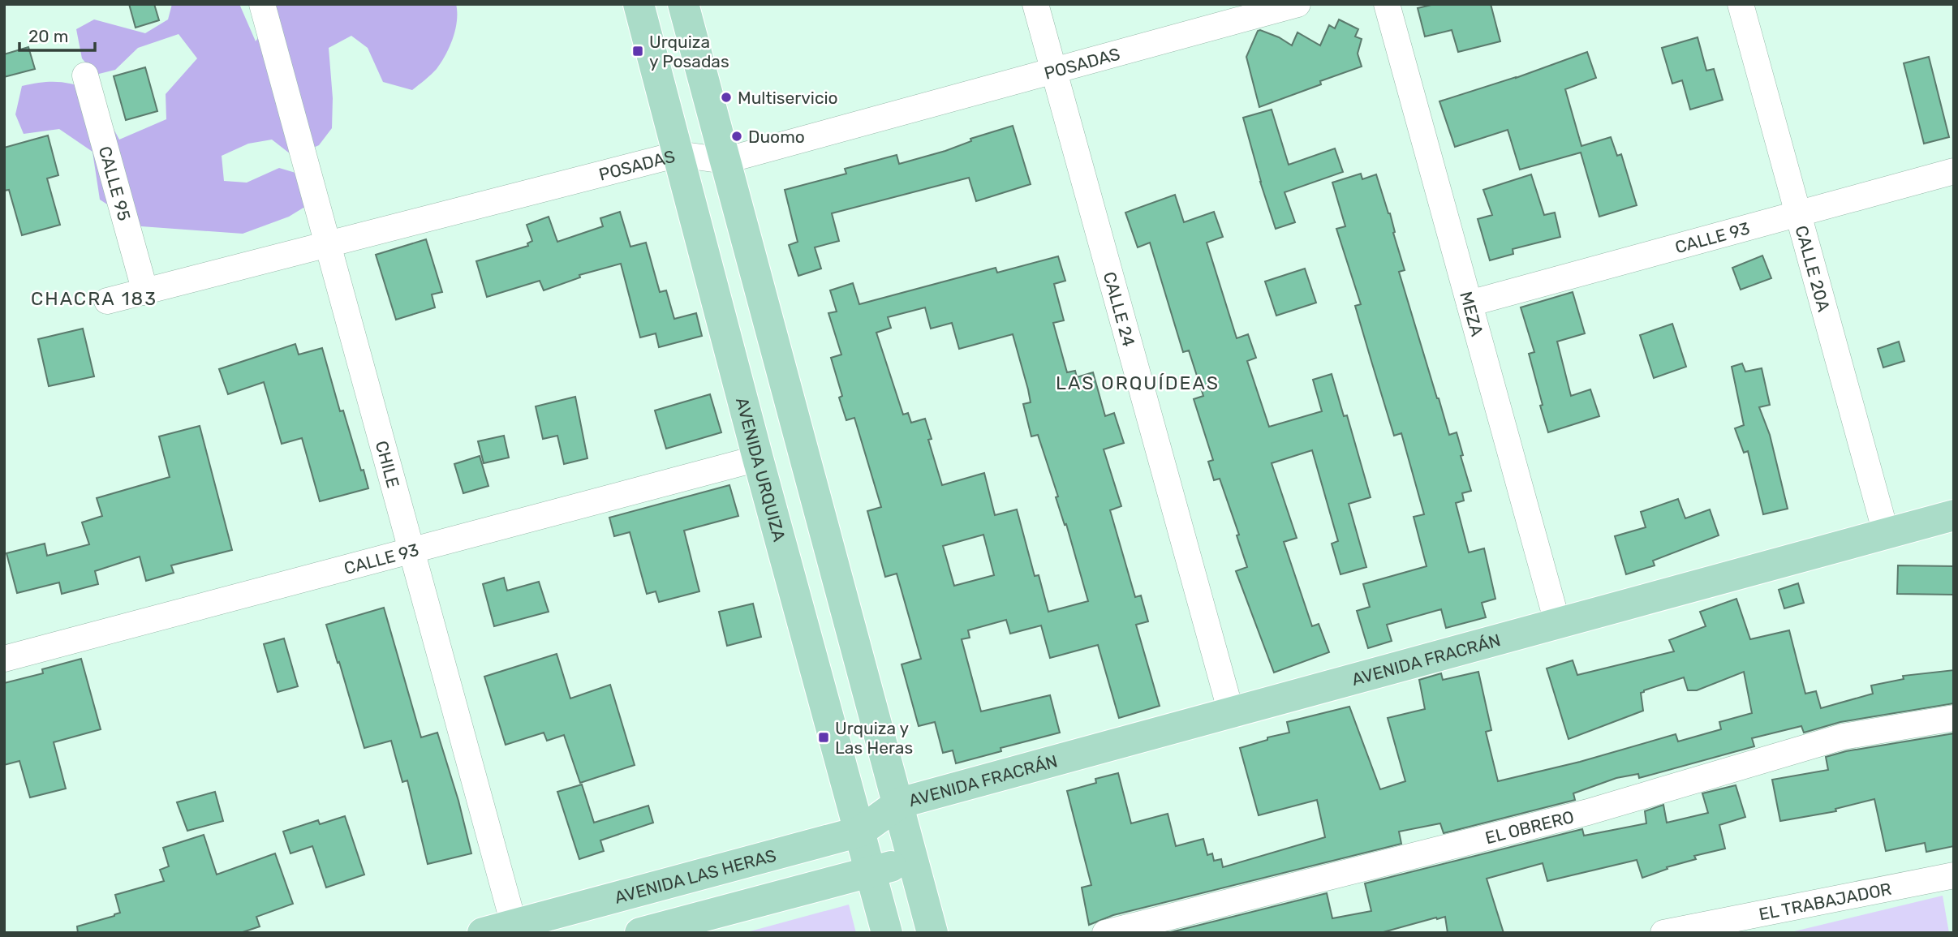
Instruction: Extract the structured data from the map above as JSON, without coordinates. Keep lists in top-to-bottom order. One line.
{"streets":{"main road":["AVENIDA URQUIZA","AVENIDA FRACRÁN","AVENIDA LAS HERAS"],"street":["POSADAS","CALLE 95","CALLE 93","CALLE 20A","CALLE 24","MEZA","CHILE","EL OBRERO","EL TRABAJADOR"]},"crossings":[["POSADAS","CALLE 95"],["POSADAS","CALLE 24"],["POSADAS","CHILE"],["POSADAS","AVENIDA URQUIZA"],["CALLE 93","CALLE 20A"],["CALLE 93","MEZA"],["CALLE 93","CHILE"],["CALLE 93","AVENIDA URQUIZA"],["CALLE 20A","AVENIDA FRACRÁN"],["CALLE 24","AVENIDA FRACRÁN"],["MEZA","AVENIDA FRACRÁN"],["CHILE","AVENIDA LAS HERAS"],["AVENIDA URQUIZA","AVENIDA LAS HERAS"],["AVENIDA FRACRÁN","AVENIDA LAS HERAS"]],"districts":["CHACRA 183","LAS ORQUÍDEAS"],"places":{"transit":["Urquiza y Posadas","Urquiza y Las Heras"],"other":["Multiservicio","Duomo"]},"scale_bar":"20 m"}
